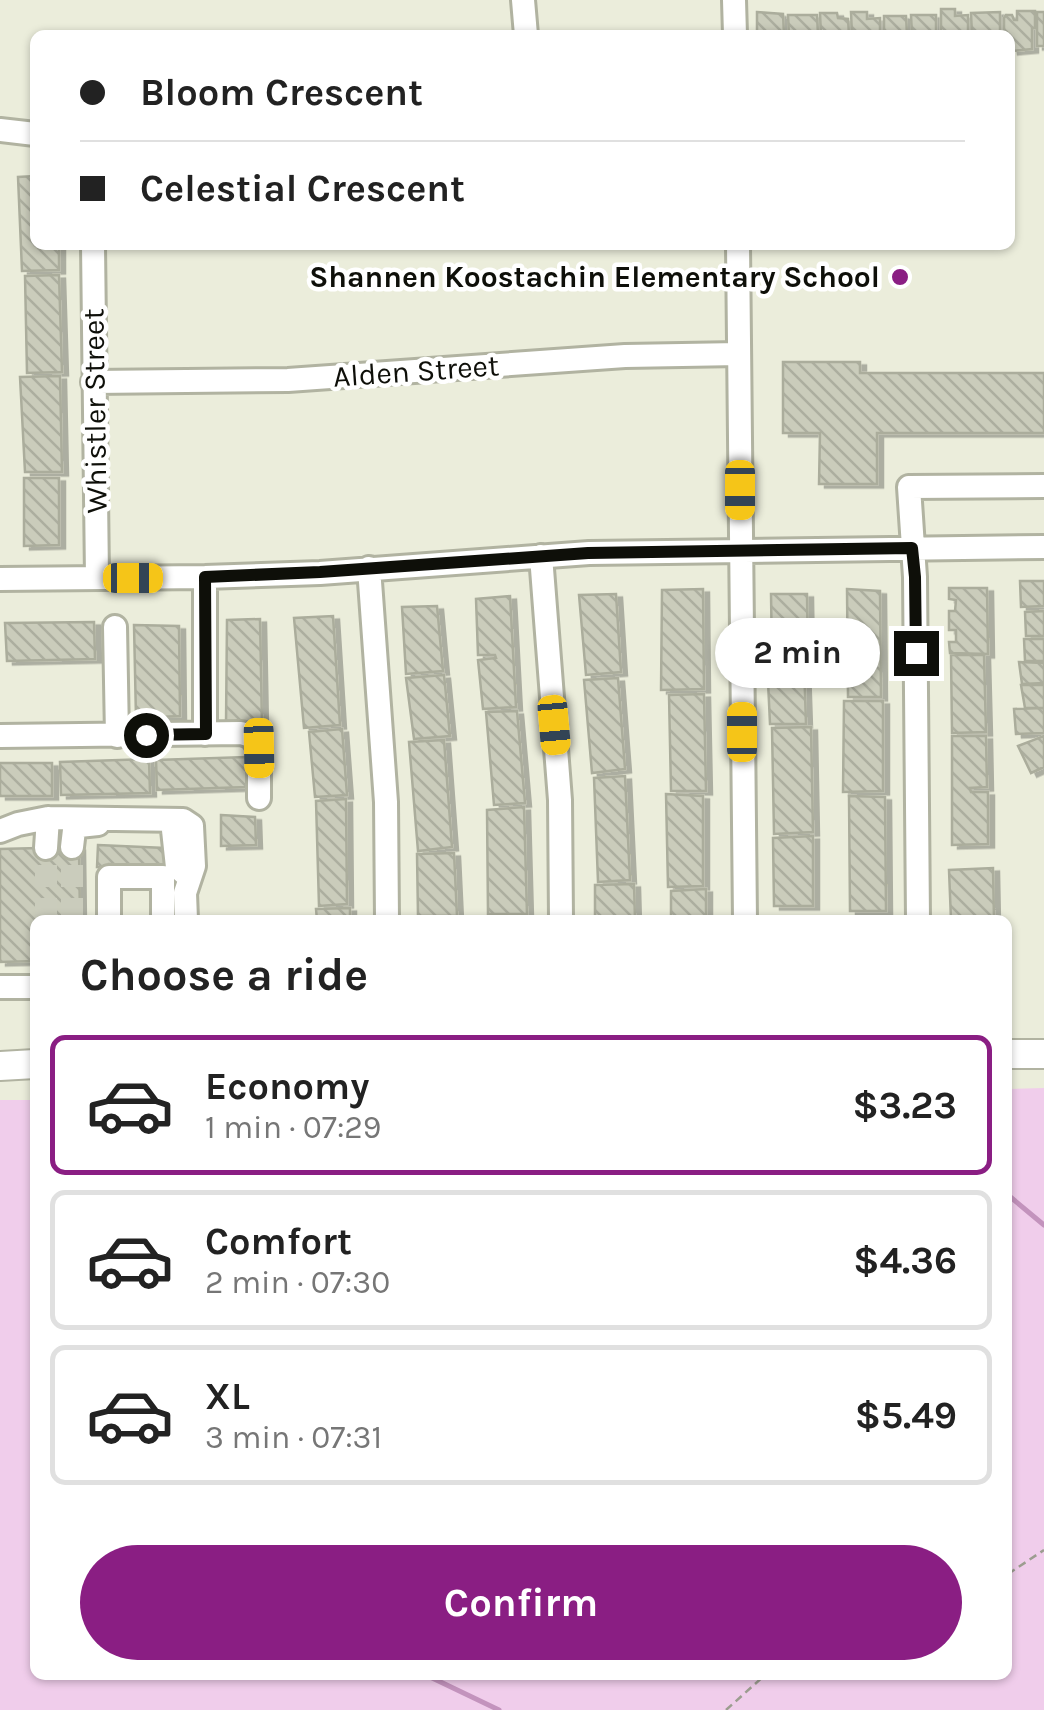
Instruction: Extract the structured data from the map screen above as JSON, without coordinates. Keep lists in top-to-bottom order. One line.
{"streets":{"street":["Alden Street","Whistler Street"]},"crossings":[["Alden Street","Whistler Street"]],"places":["Shannen Koostachin Elementary School"],"page":{"banner":["Bloom Crescent","Celestial Crescent"],"bubble":"2 min","heading":"Choose a ride","list":[{"name":"Economy","note":"1 min · 07:29","value":"$3.23"},{"name":"Comfort","note":"2 min · 07:30","value":"$4.36"},{"name":"XL","note":"3 min · 07:31","value":"$5.49"}],"buttons":"Confirm"}}
